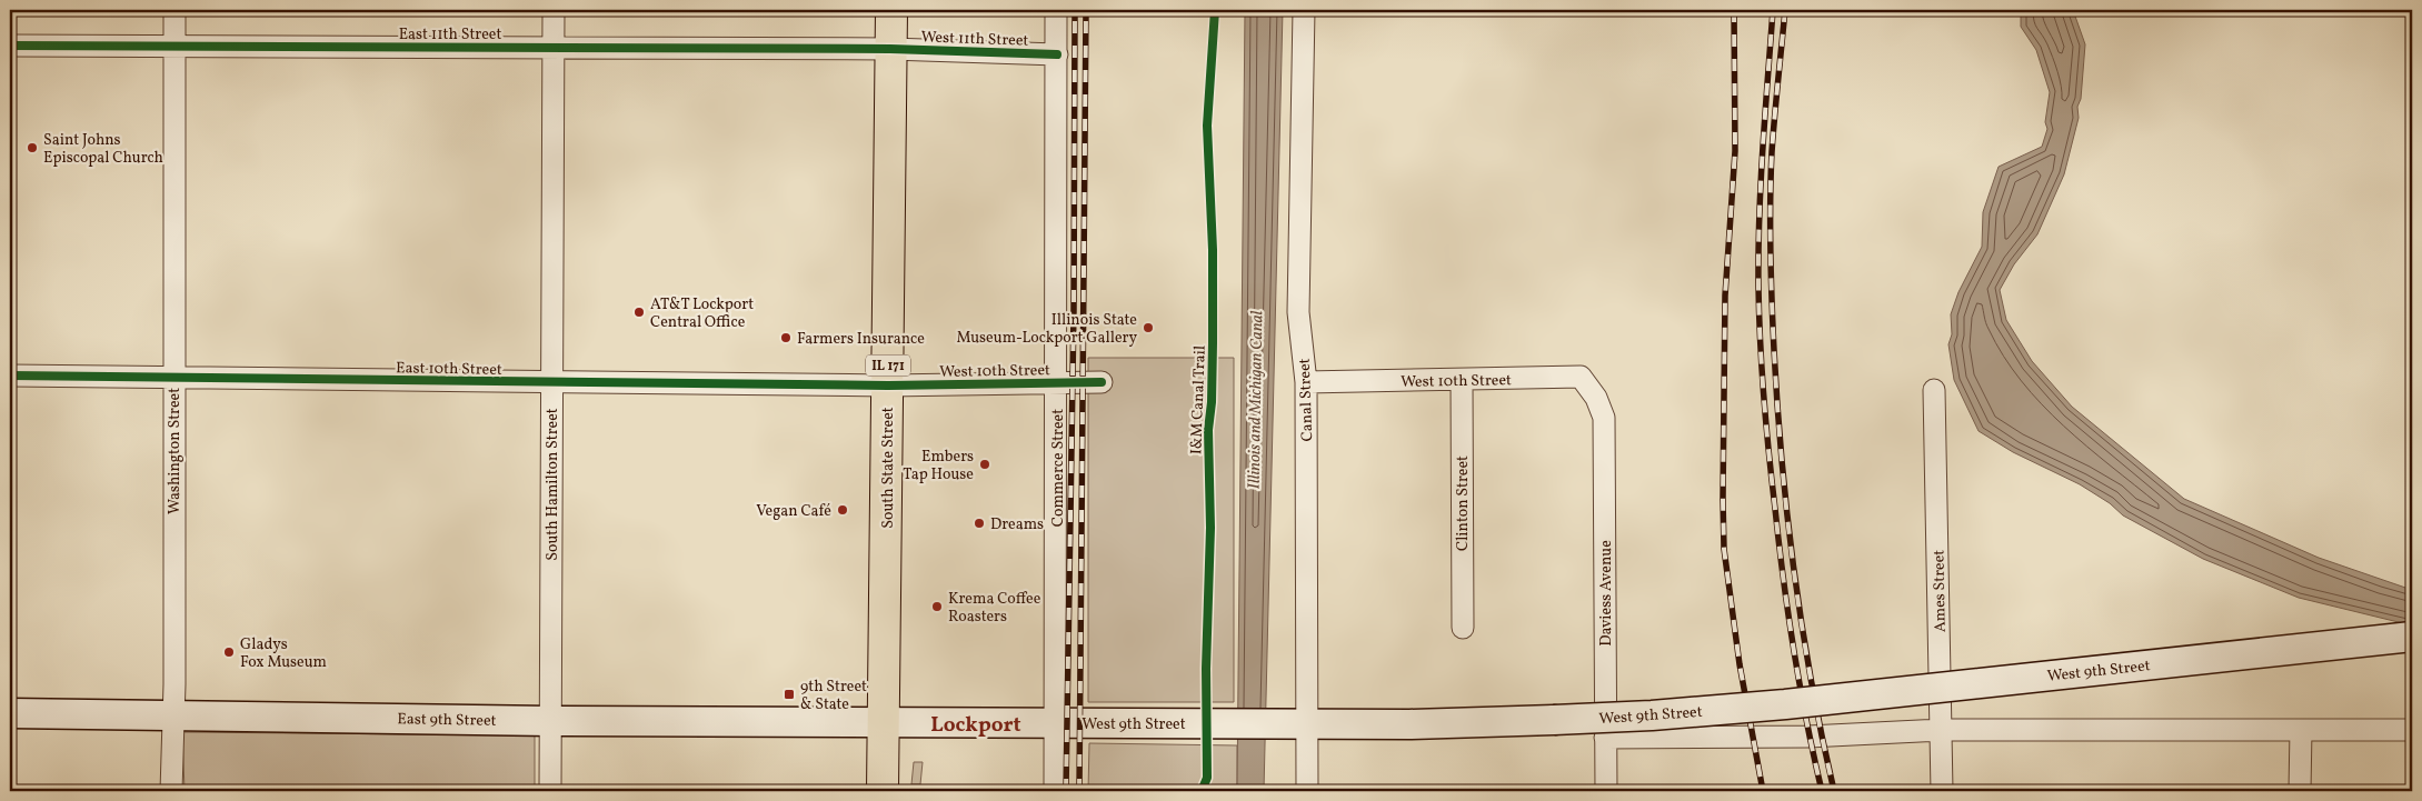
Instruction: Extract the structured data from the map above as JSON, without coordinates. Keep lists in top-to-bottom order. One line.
{"streets":{"main road":["IL 171","South State Street","West 9th Street","East 9th Street"],"street":["East 11th Street","West 11th Street","East 10th Street","West 10th Street","Canal Street","Washington Street","Commerce Street","South Hamilton Street","Clinton Street","Ames Street","Daviess Avenue"],"cycle path":["I&M Canal Trail"]},"crossings":[["East 11th Street","West 11th Street"],["East 11th Street","Washington Street"],["East 11th Street","South State Street"],["East 11th Street","South Hamilton Street"],["West 11th Street","South State Street"],["West 11th Street","Commerce Street"],["East 10th Street","West 10th Street"],["East 10th Street","Washington Street"],["East 10th Street","South State Street"],["East 10th Street","South Hamilton Street"],["West 10th Street","Canal Street"],["West 10th Street","South State Street"],["West 10th Street","Commerce Street"],["West 10th Street","Clinton Street"],["West 10th Street","Daviess Avenue"],["Canal Street","West 9th Street"],["Washington Street","East 9th Street"],["South State Street","West 9th Street"],["South State Street","East 9th Street"],["Commerce Street","West 9th Street"],["South Hamilton Street","East 9th Street"],["Ames Street","West 9th Street"],["Daviess Avenue","West 9th Street"],["West 9th Street","East 9th Street"]],"districts":["Lockport"],"water":["Illinois and Michigan Canal"],"places":{"other":["Saint Johns Episcopal Church","AT&T Lockport Central Office","Illinois State Museum-Lockport Gallery","Farmers Insurance","Embers Tap House","Vegan Café","Dreams","Krema Coffee Roasters","Gladys Fox Museum"],"transit":["9th Street & State"]}}
